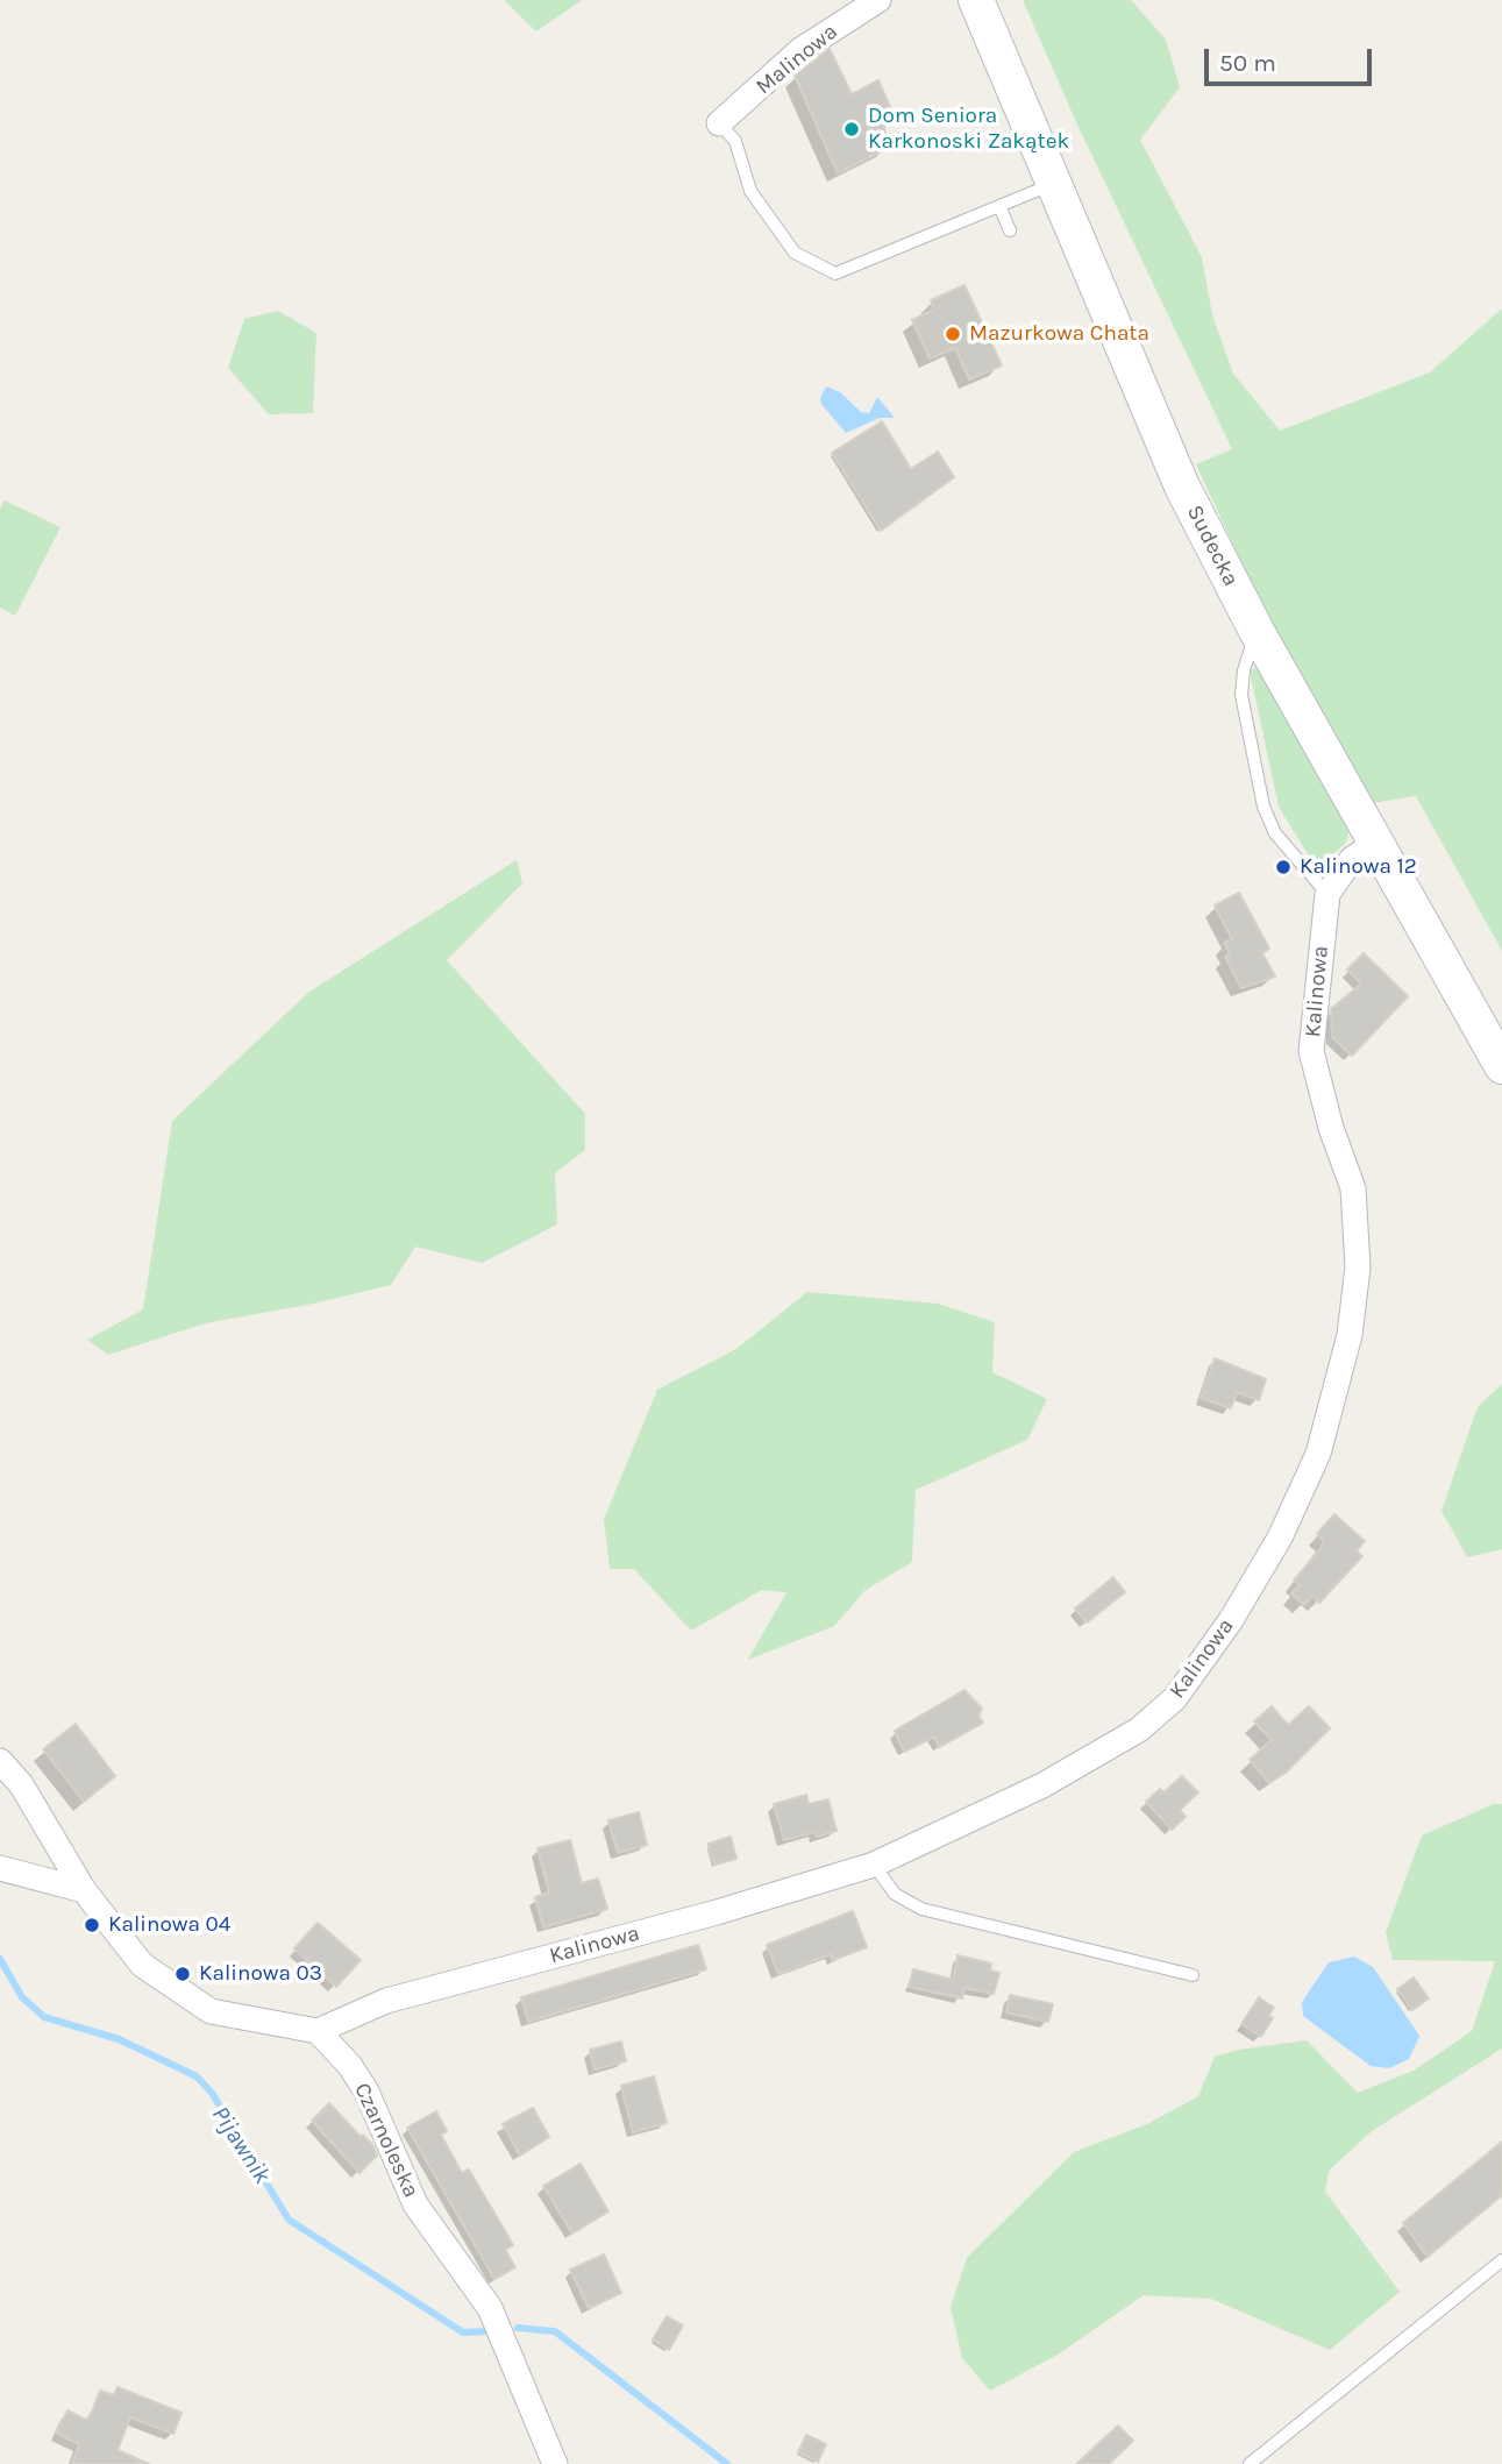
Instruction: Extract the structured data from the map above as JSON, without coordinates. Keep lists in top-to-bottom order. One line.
{"streets":{"main road":["Sudecka"],"street":["Malinowa","Kalinowa","Czarnoleska"]},"crossings":[["Sudecka","Kalinowa"],["Kalinowa","Czarnoleska"]],"water":["Pijawnik"],"places":["Dom Seniora Karkonoski Zakątek","Mazurkowa Chata","Kalinowa 12","Kalinowa 04","Kalinowa 03"],"scale_bar":"50 m"}
